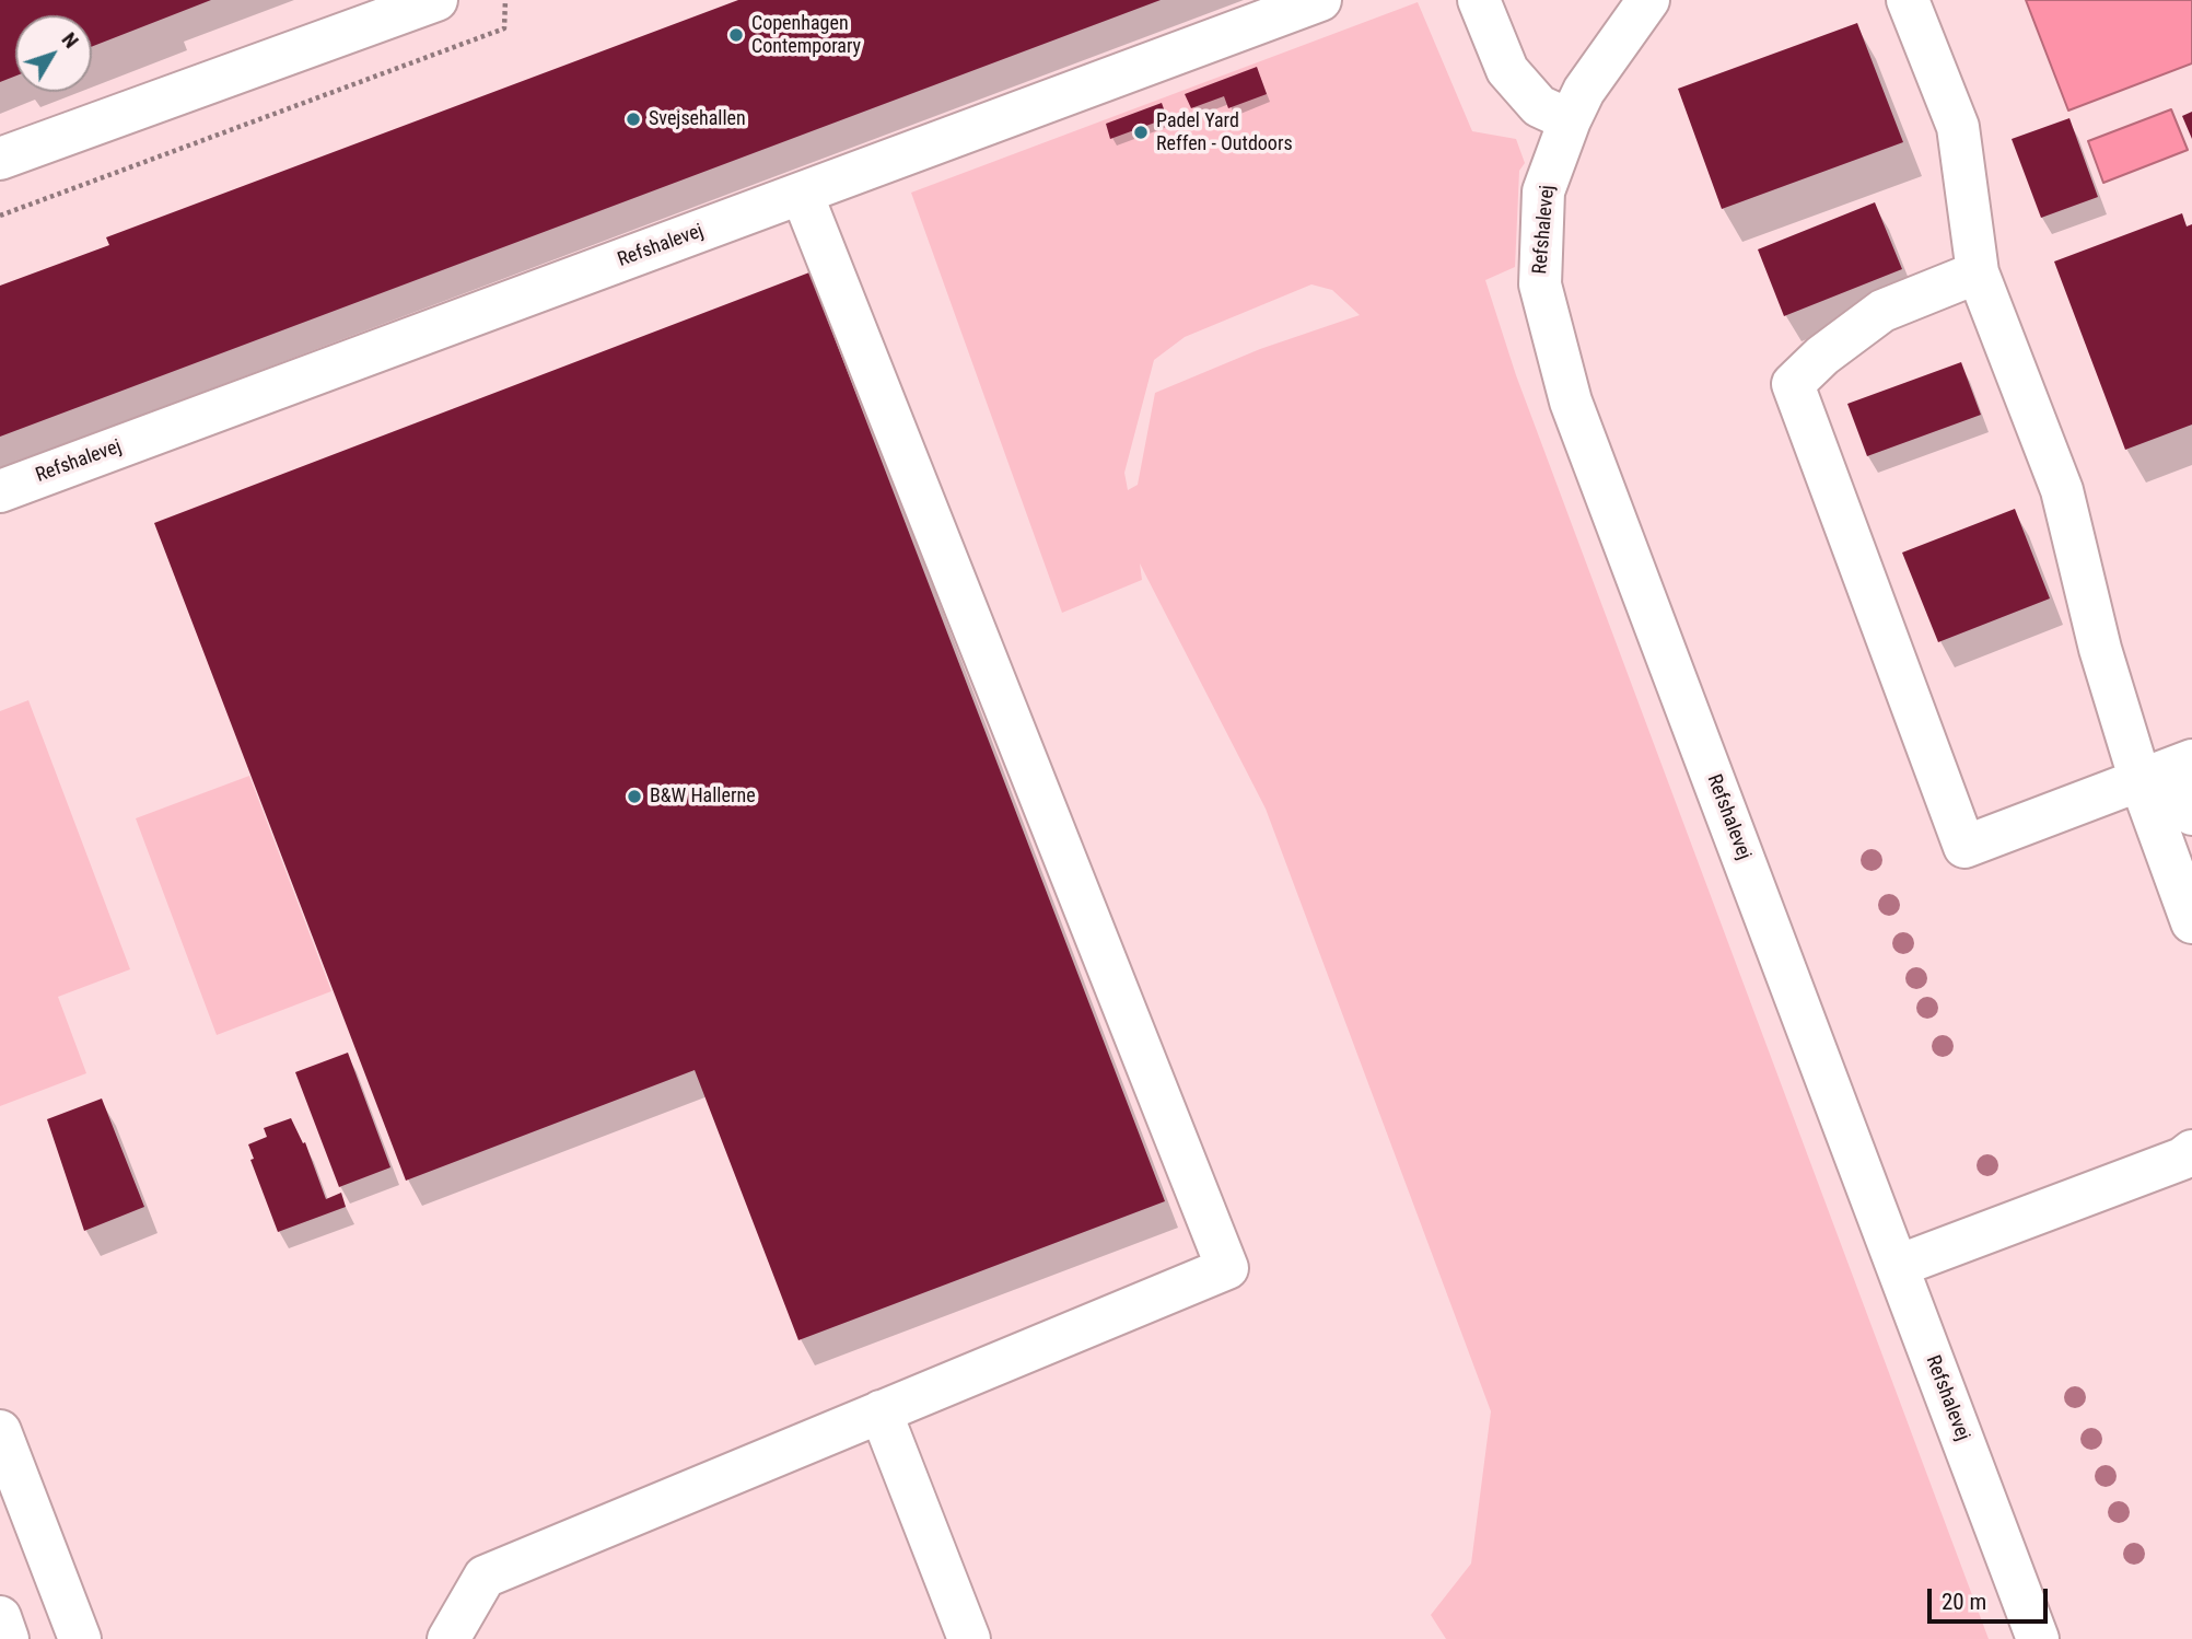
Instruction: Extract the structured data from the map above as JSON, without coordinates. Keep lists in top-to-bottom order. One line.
{"streets":{"street":["Refshalevej"]},"places":["Copenhagen Contemporary","Svejsehallen","Padel Yard Reffen - Outdoors","B&W Hallerne"],"scale_bar":"20 m","north":"top right"}
